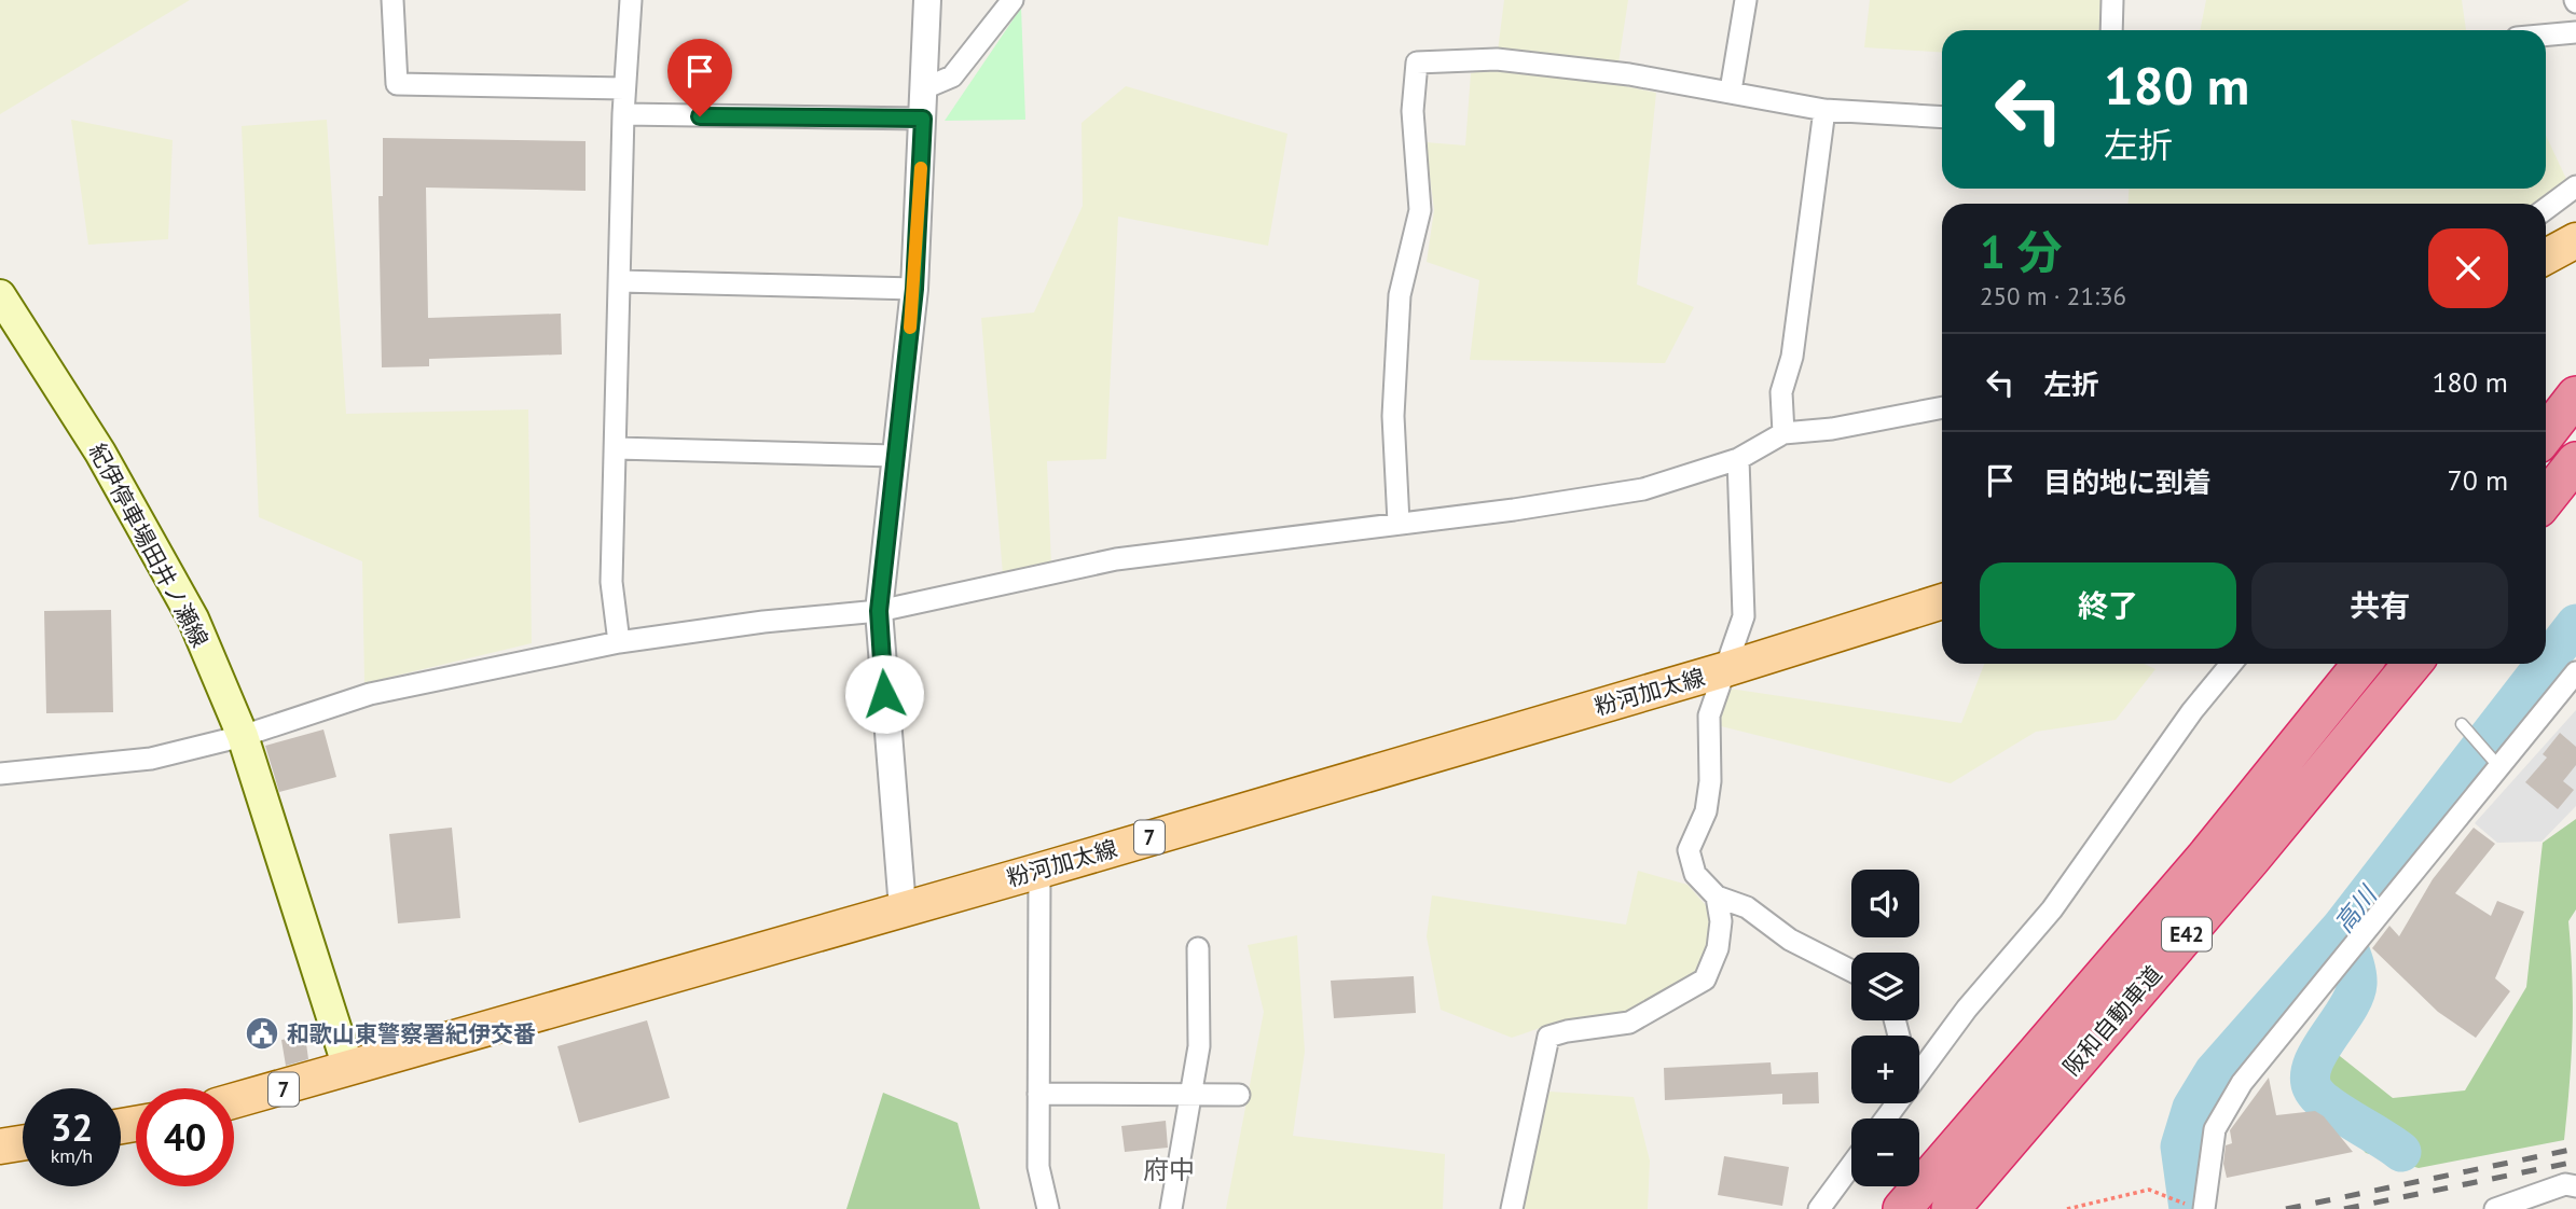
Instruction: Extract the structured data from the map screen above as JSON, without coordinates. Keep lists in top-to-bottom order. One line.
{"streets":{"highway":["E42","阪和自動車道"],"main road":["紀伊停車場田井ノ瀬線","粉河加太線","7"]},"crossings":[["紀伊停車場田井ノ瀬線","粉河加太線"]],"districts":["府中"],"water":["高川"],"places":{"public building":["和歌山東警察署紀伊交番"]},"page":{"turn":["180 m","左折"],"heading":["1 分","250 m · 21:36"],"list":[{"name":"左折","value":"180 m"},{"name":"目的地に到着","value":"70 m"}],"buttons":["終了","共有"],"map_buttons":["+","−"],"speed":"32 km/h","limit":"40"}}
